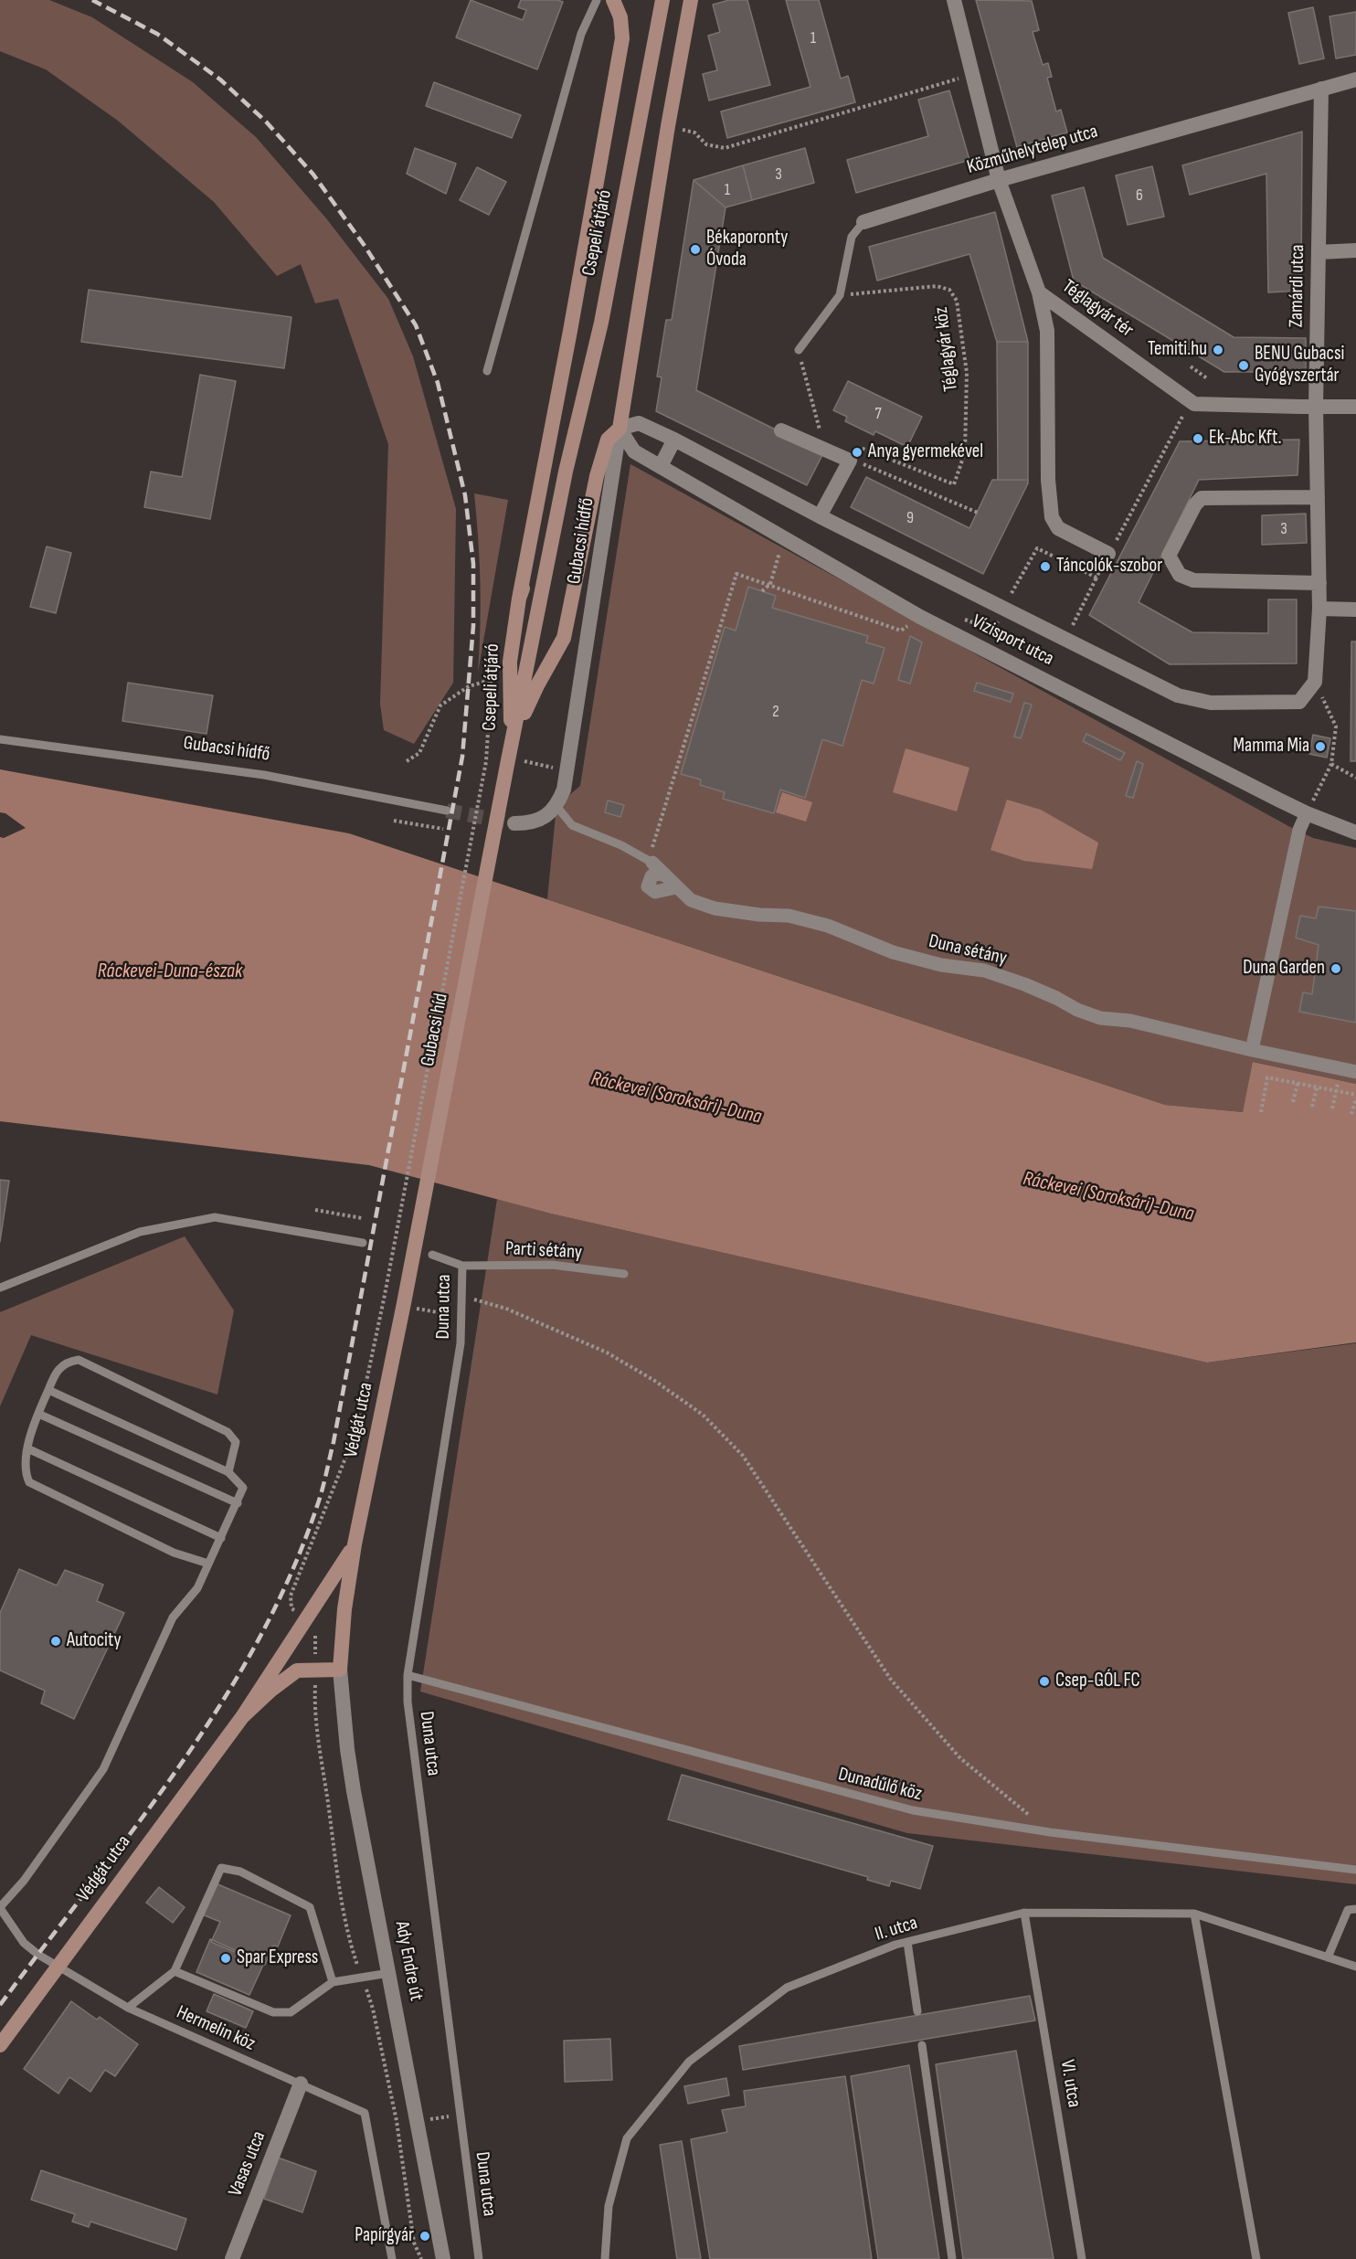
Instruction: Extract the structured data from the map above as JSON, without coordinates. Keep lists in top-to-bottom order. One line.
{"streets":{"main road":["Csepeli átjáró","Gubacsi híd","Védgát utca"],"street":["Közműhelytelep utca","Zamárdi utca","Téglagyár tér","Gubacsi hídfő","Vízisport utca","Duna sétány","Ady Endre út","Vasas utca"],"lane":["Parti sétány","Duna utca","Dunadűlő köz","II. utca","Hermelin köz","VI. utca"],"path":["Téglagyár köz"]},"crossings":[["Közműhelytelep utca","Zamárdi utca"],["Közműhelytelep utca","Téglagyár tér"],["Közműhelytelep utca","Téglagyár köz"],["Csepeli átjáró","Gubacsi híd"],["Zamárdi utca","Téglagyár tér"],["Zamárdi utca","Vízisport utca"],["Gubacsi hídfő","Vízisport utca"],["Gubacsi híd","Védgát utca"],["Parti sétány","Duna utca"],["Duna utca","Dunadűlő köz"],["Védgát utca","Ady Endre út"],["Védgát utca","Hermelin köz"],["II. utca","VI. utca"],["Hermelin köz","Vasas utca"]],"water":["Ráckevei-Duna-észak","Ráckevei (Soroksári)-Duna"],"places":["Békaporonty Óvoda","Temiti.hu","BENU Gubacsi Gyógyszertár","Ek-Abc Kft.","Anya gyermekével","Táncolók-szobor","Mamma Mia","Duna Garden","Autocity","Csep-GÓL FC","Spar Express","Papírgyár"],"house_numbers":["1","3","1","6","7","9","3","2"]}
